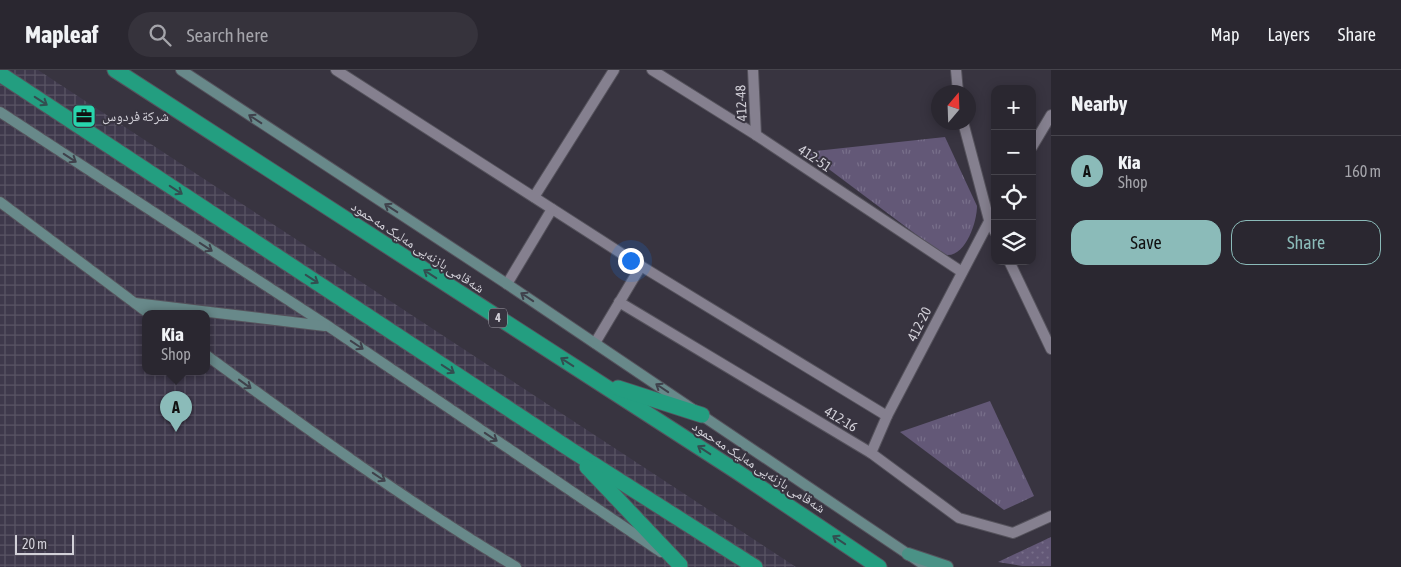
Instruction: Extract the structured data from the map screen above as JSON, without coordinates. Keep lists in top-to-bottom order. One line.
{"streets":{"highway":["شەقامی بازنەیی مەلیک مەحمود","4"],"street":["412-48","412-51","412-20","412-16"]},"crossings":[["412-48","412-51"],["412-51","412-20"],["412-20","412-16"]],"places":{"office":["شركة فردوس"]},"scale_bar":"20 m","north":"top","page":{"header":"Mapleaf","search":"Search here","nav":["Map","Layers","Share"],"heading":"Nearby","map_buttons":["+","−"],"list":[{"mark":"A","name":"Kia","note":"Shop","value":"160 m"}],"buttons":["Save","Share"],"popup":["Kia","Shop"],"pins":"A","scale":"20 m"}}
